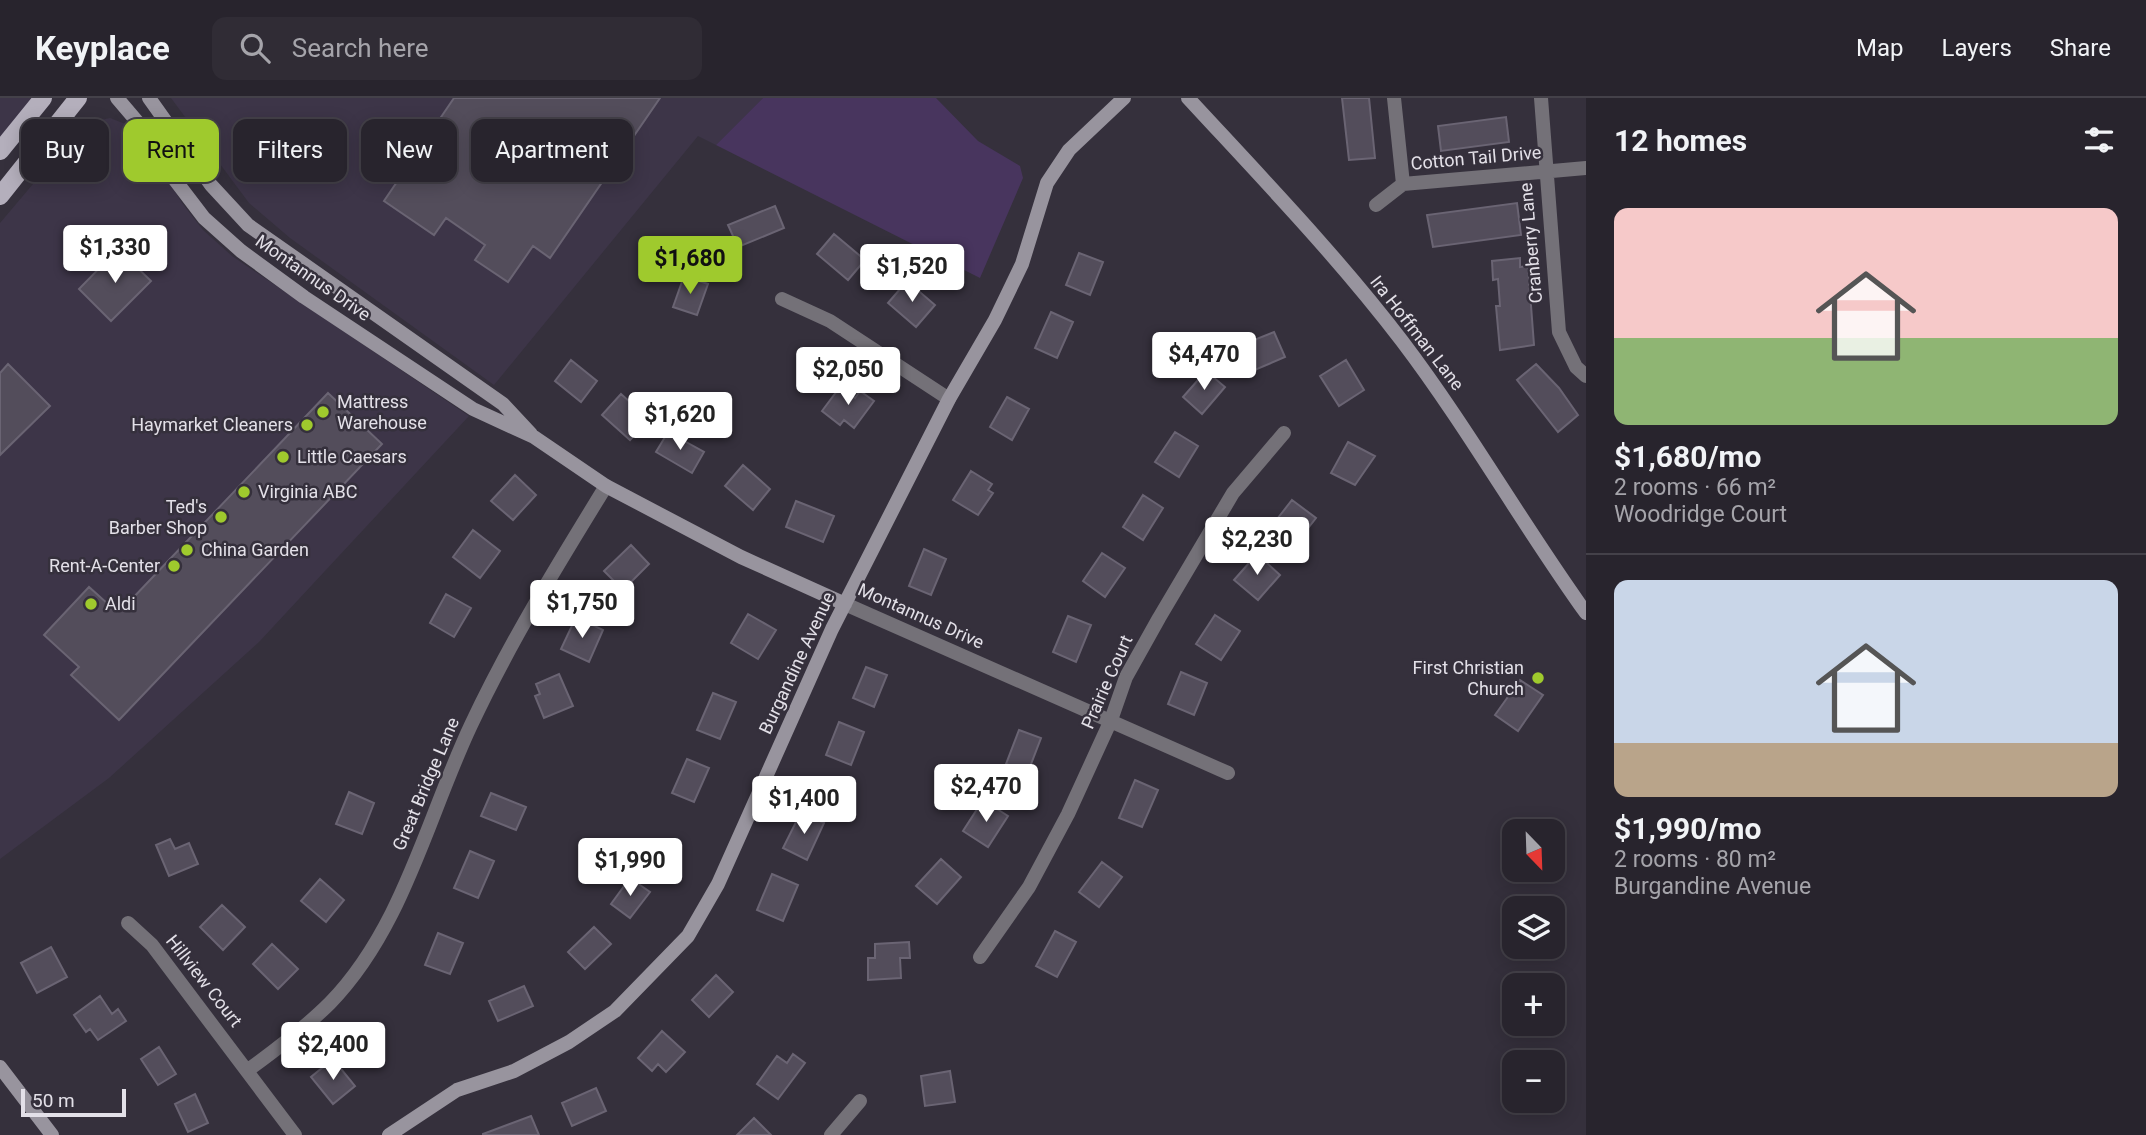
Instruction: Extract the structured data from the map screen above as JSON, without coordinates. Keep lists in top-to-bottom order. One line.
{"streets":{"street":["Cotton Tail Drive","Cranberry Lane","Montannus Drive","Ira Hoffman Lane","Burgandine Avenue","Prairie Court","Great Bridge Lane","Hillview Court"]},"crossings":[["Cotton Tail Drive","Cranberry Lane"],["Montannus Drive","Burgandine Avenue"],["Montannus Drive","Prairie Court"],["Montannus Drive","Great Bridge Lane"],["Great Bridge Lane","Hillview Court"]],"places":["Mattress Warehouse","Haymarket Cleaners","Little Caesars","Virginia ABC","Ted's Barber Shop","China Garden","Rent-A-Center","Aldi","First Christian Church"],"scale_bar":"50 m","north":"bottom right","page":{"header":"Keyplace","search":"Search here","nav":["Map","Layers","Share"],"heading":"12 homes","chip":["Buy","Rent","Filters","New","Apartment"],"list":[{"name":"$1,680/mo","note":"2 rooms · 66 m² · Woodridge Court"},{"name":"$1,990/mo","note":"2 rooms · 80 m² · Burgandine Avenue"}],"price":["$1,330","$1,680","$1,520","$4,470","$2,050","$1,620","$2,230","$1,750","$2,470","$1,400","$1,990","$2,400"],"map_buttons":["+","−"],"scale":"50 m"}}
